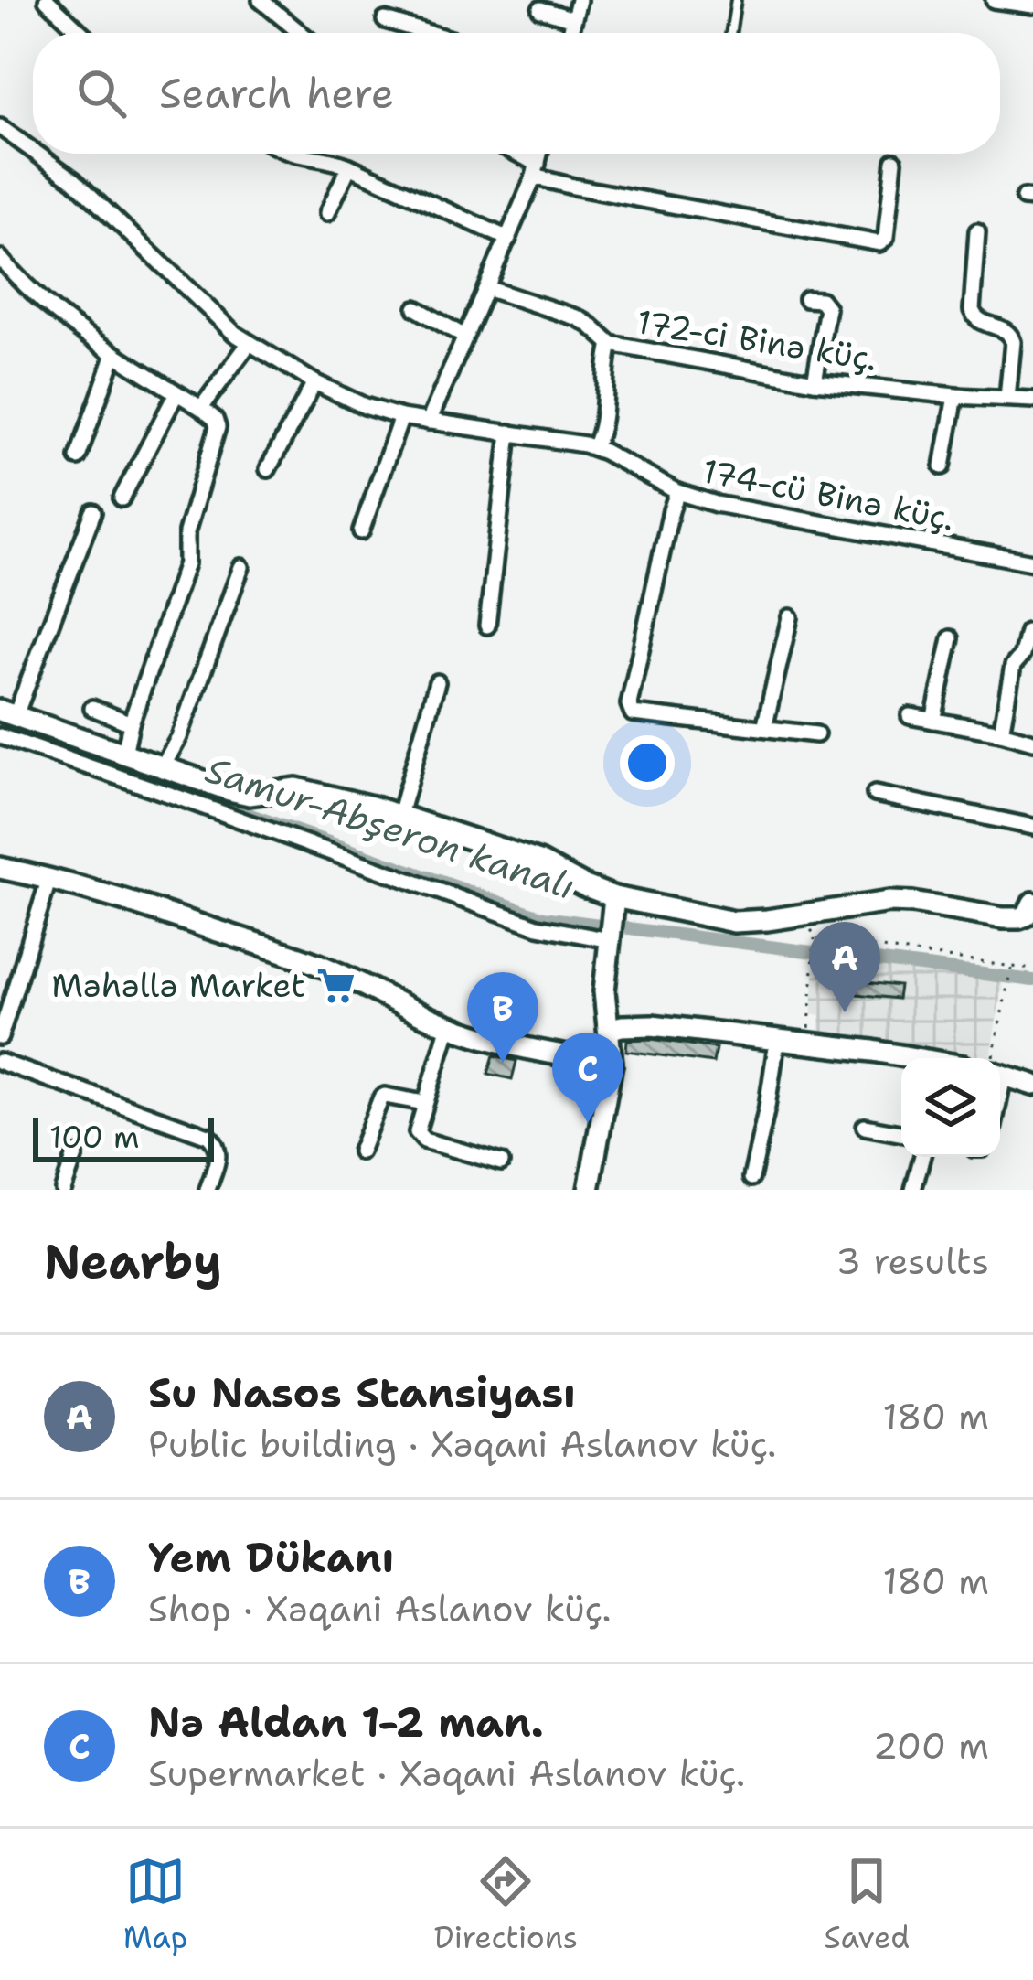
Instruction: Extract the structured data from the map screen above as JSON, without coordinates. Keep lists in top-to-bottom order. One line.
{"streets":{"street":["172-ci Binə küç.","174-cü Binə küç."]},"water":["Samur-Abşeron kanalı"],"places":{"supermarket":["Məhəllə Market"]},"scale_bar":"100 m","page":{"search":"Search here","pins":["A","B","C"],"scale":"100 m","heading":["Nearby","3 results"],"list":[{"mark":"A","name":"Su Nasos Stansiyası","note":"Public building · Xəqani Aslanov küç.","value":"180 m"},{"mark":"B","name":"Yem Dükanı","note":"Shop · Xəqani Aslanov küç.","value":"180 m"},{"mark":"C","name":"Nə Aldan 1-2 man.","note":"Supermarket · Xəqani Aslanov küç.","value":"200 m"}],"nav":["Map","Directions","Saved"]}}
